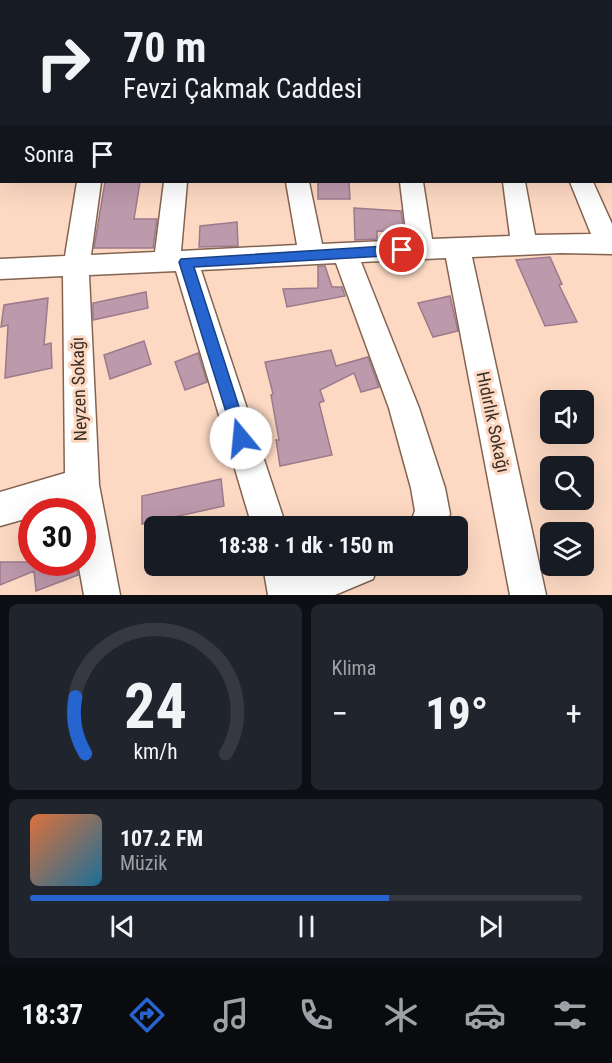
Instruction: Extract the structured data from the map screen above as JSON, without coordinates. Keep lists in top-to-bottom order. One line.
{"streets":{"street":["Neyzen Sokağı","Hıdırlık Sokağı"]},"page":{"turn":["70 m","Fevzi Çakmak Caddesi"],"then":"Sonra","limit":"30","trip":"18:38 · 1 dk · 150 m","tile":"Klima","heat":["−","19°","+"],"song":["107.2 FM","Müzik"],"tabs":"18:37","gauge":["24","km/h"]}}
